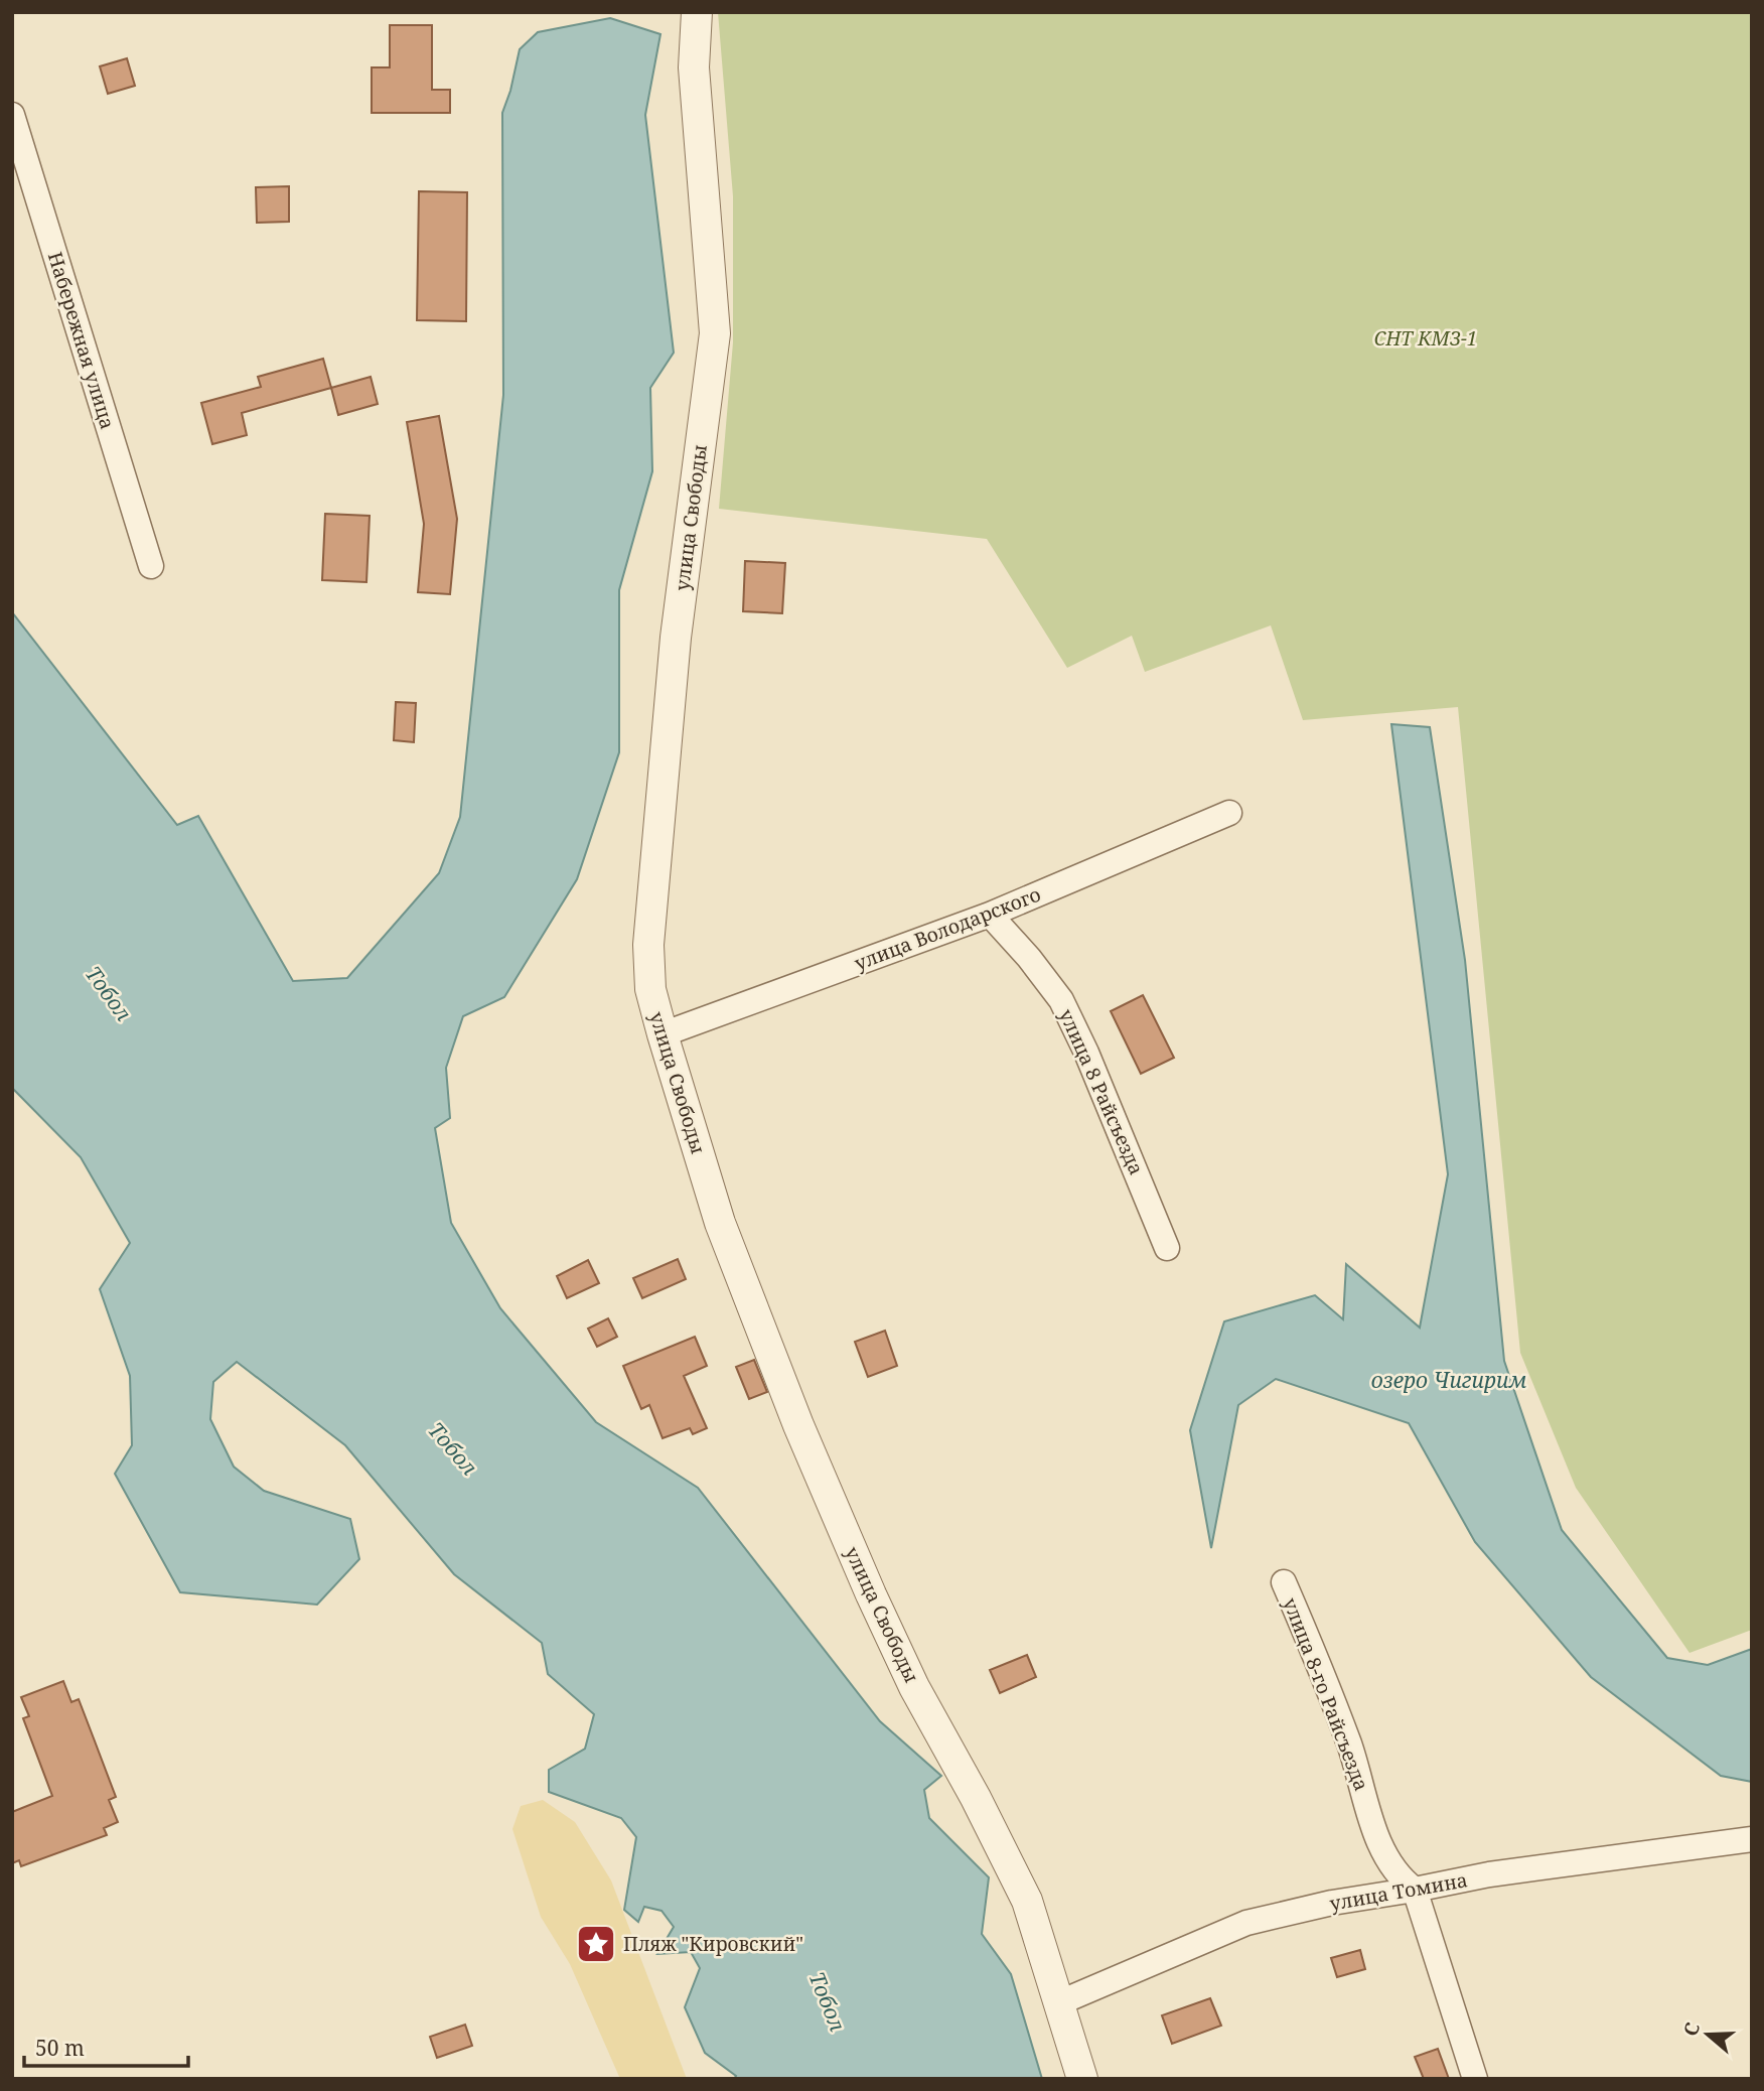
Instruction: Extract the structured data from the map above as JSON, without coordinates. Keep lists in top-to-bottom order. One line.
{"streets":{"street":["Набережная улица","улица Свободы","улица Володарского","улица 8 Райсъезда","улица 8-го Райсъезда","улица Томина"]},"crossings":[["улица Свободы","улица Володарского"],["улица Свободы","улица Томина"],["улица Володарского","улица 8 Райсъезда"],["улица 8-го Райсъезда","улица Томина"]],"water":["Тобол","озеро Чигирим"],"parks":["СНТ КМЗ-1"],"places":{"place":["Пляж \"Кировский\""]},"scale_bar":"50 m","north":"left"}
